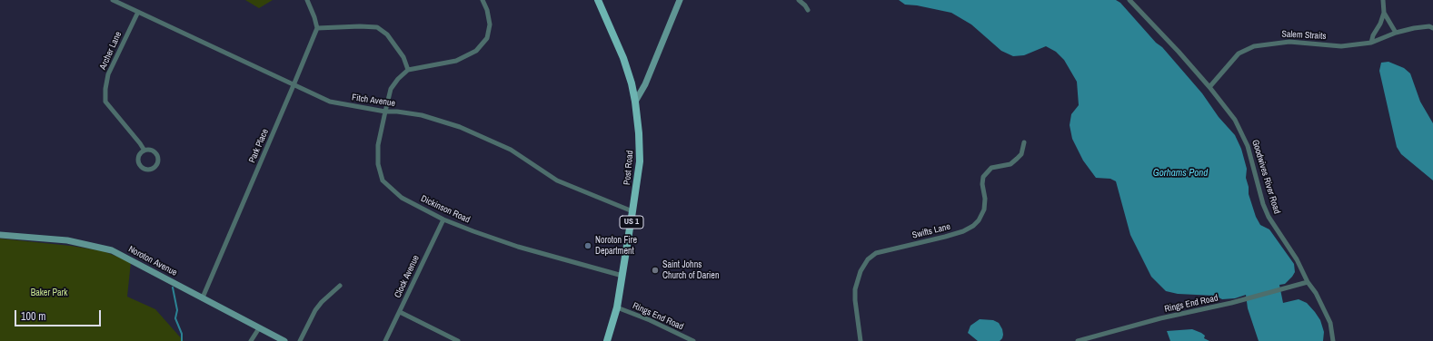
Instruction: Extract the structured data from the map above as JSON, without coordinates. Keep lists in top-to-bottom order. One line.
{"streets":{"main road":["Post Road","US 1","Noroton Avenue"],"street":["Salem Straits","Archer Lane","Fitch Avenue","Park Place","Goodwives River Road","Dickinson Road","Swifts Lane","Clock Avenue","Rings End Road"]},"crossings":[["Salem Straits","Goodwives River Road"],["Archer Lane","Fitch Avenue"],["Fitch Avenue","Park Place"],["Fitch Avenue","Post Road"],["Fitch Avenue","Dickinson Road"],["Park Place","Noroton Avenue"],["Post Road","Dickinson Road"],["Post Road","Rings End Road"],["Goodwives River Road","Rings End Road"],["Dickinson Road","Clock Avenue"]],"water":["Gorhams Pond"],"parks":["Baker Park"],"places":["Noroton Fire Department","Saint Johns Church of Darien"],"scale_bar":"100 m"}
